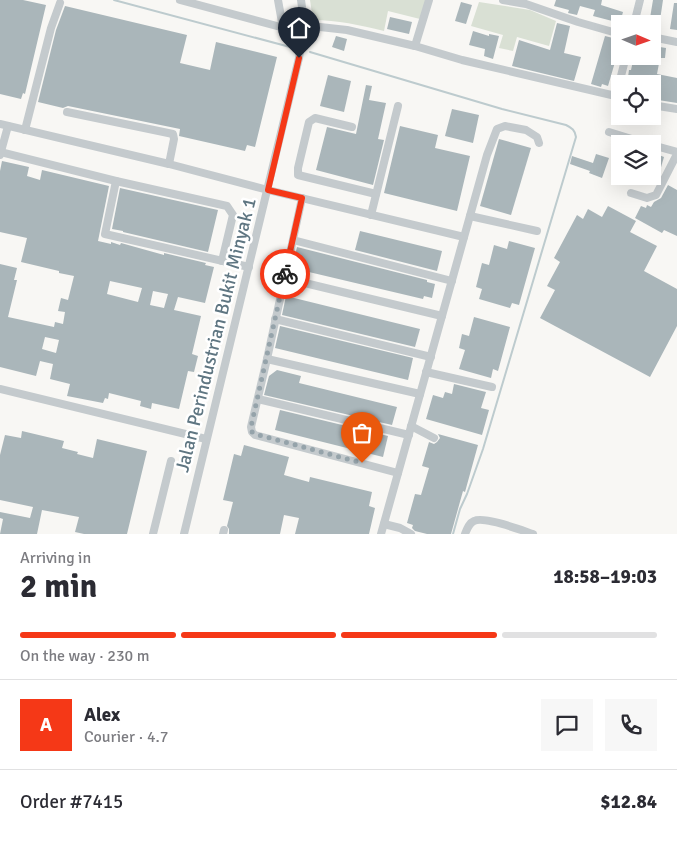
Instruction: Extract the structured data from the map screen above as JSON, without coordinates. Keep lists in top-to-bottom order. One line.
{"streets":{"street":["Jalan Perindustrian Bukit Minyak 1"]},"north":"right","page":{"heading":["2 min","Arriving in","18:58–19:03"],"panel":["Alex","Courier · 4.7","Order #7415","$12.84"],"bar":"On the way · 230 m","round":"A"}}
